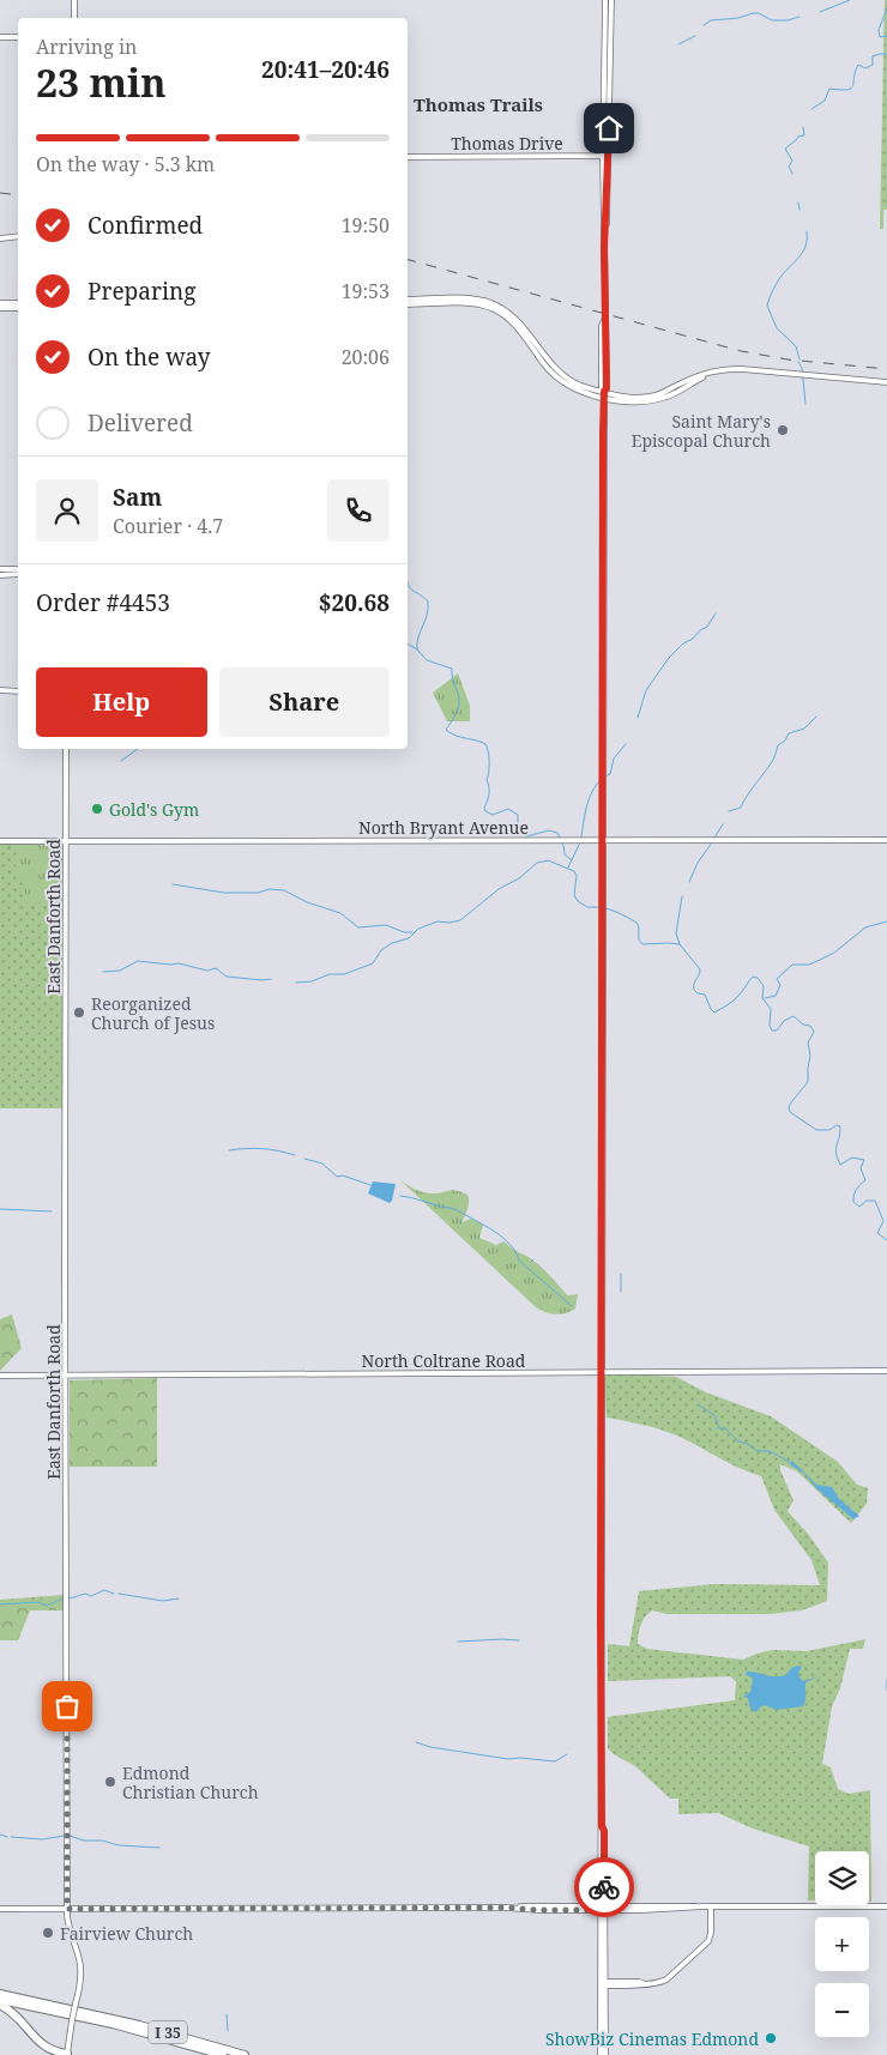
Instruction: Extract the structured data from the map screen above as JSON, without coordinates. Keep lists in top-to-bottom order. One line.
{"streets":{"highway":["I 35"],"street":["Thomas Drive","North Bryant Avenue","East Danforth Road","North Coltrane Road"]},"crossings":[["North Bryant Avenue","East Danforth Road"],["East Danforth Road","North Coltrane Road"]],"districts":["Thomas Trails"],"places":["Saint Mary's Episcopal Church","Gold's Gym","Reorganized Church of Jesus","Edmond Christian Church","Fairview Church","ShowBiz Cinemas Edmond"],"page":{"heading":["23 min","Arriving in","20:41–20:46"],"panel":["Sam","Courier · 4.7","Order #4453","$20.68"],"bar":"On the way · 5.3 km","list":[["Confirmed","19:50"],["Preparing","19:53"],["On the way","20:06"],"Delivered"],"buttons":["Help","Share"],"map_buttons":["+","−"]}}
